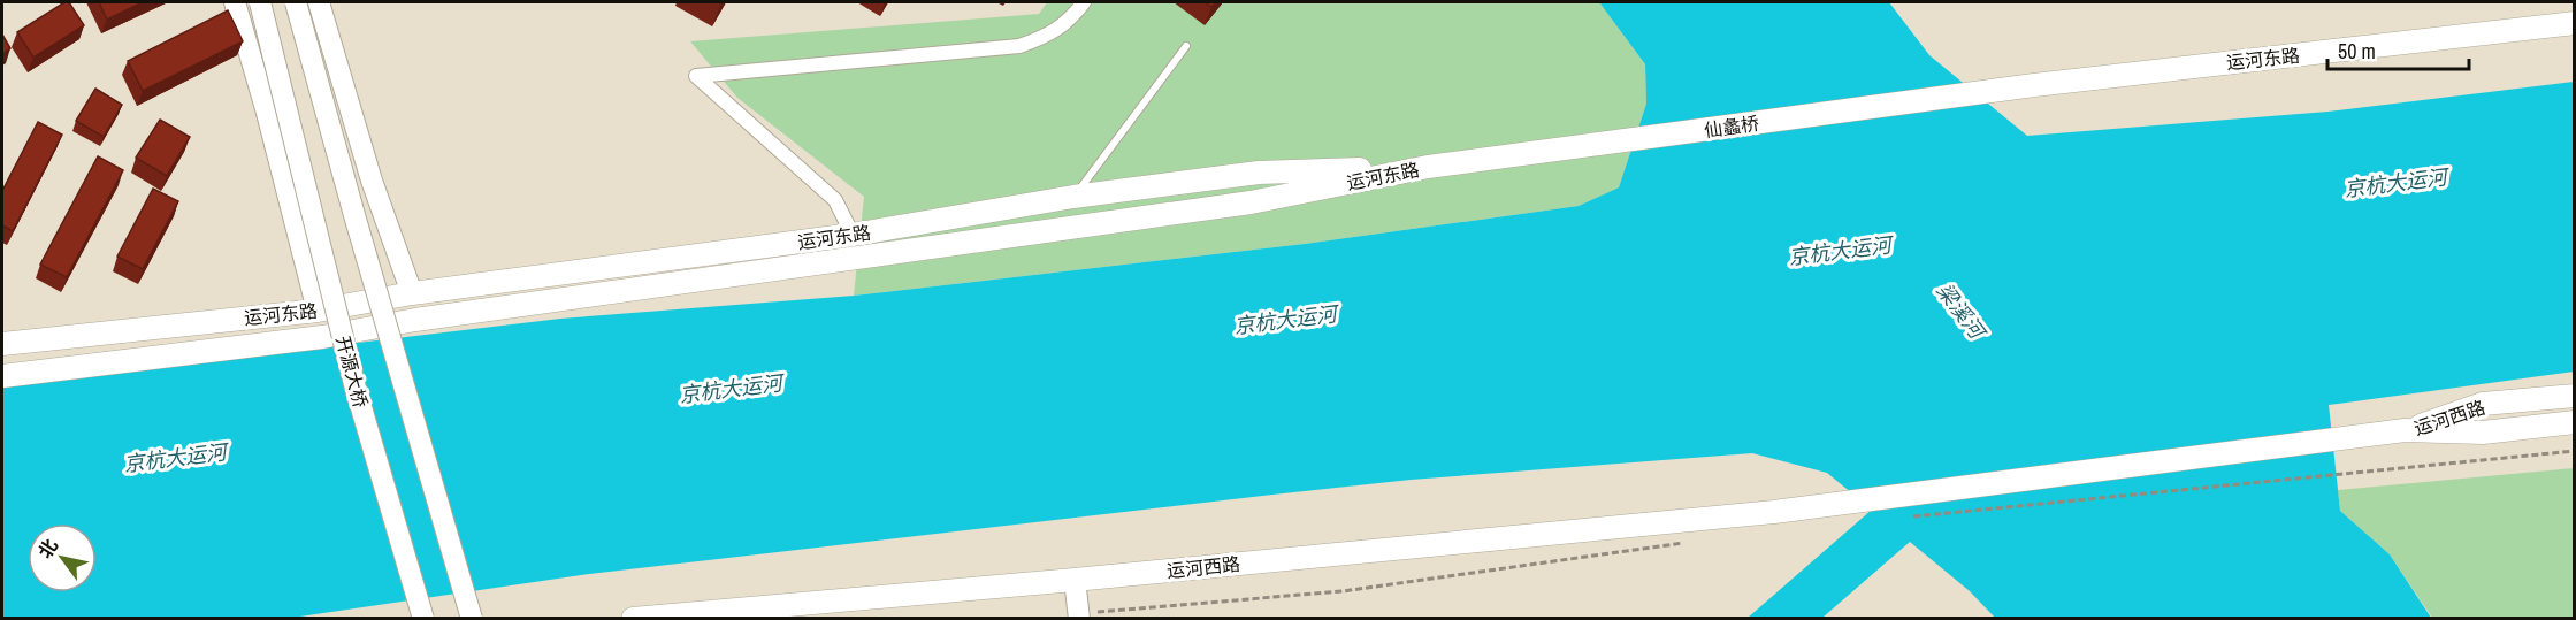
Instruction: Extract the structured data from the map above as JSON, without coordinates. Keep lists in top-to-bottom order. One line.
{"streets":{"main road":["运河东路","仙蠡桥","开源大桥","运河西路"]},"crossings":[["运河东路","仙蠡桥"]],"water":["京杭大运河","梁溪河"],"scale_bar":"50 m","north":"top left"}
